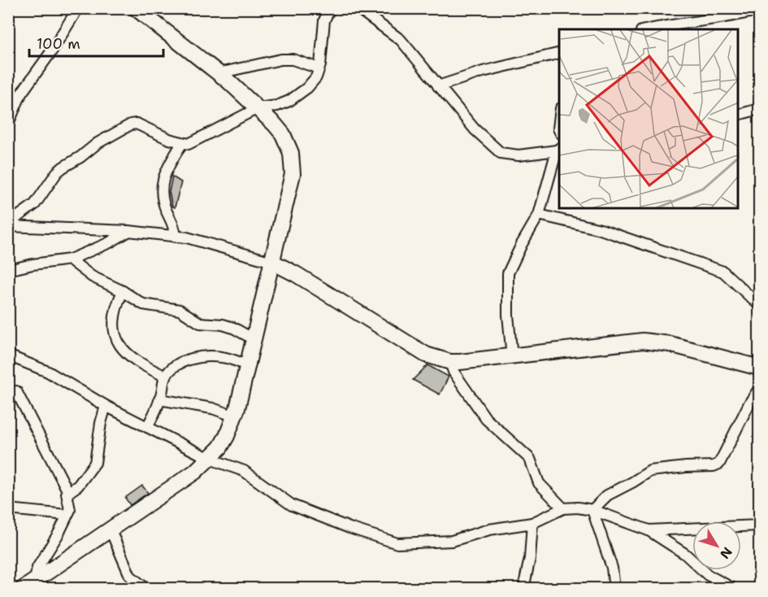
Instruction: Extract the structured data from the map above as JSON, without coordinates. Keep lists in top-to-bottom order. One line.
{"scale_bar":"100 m","north":"bottom right"}
